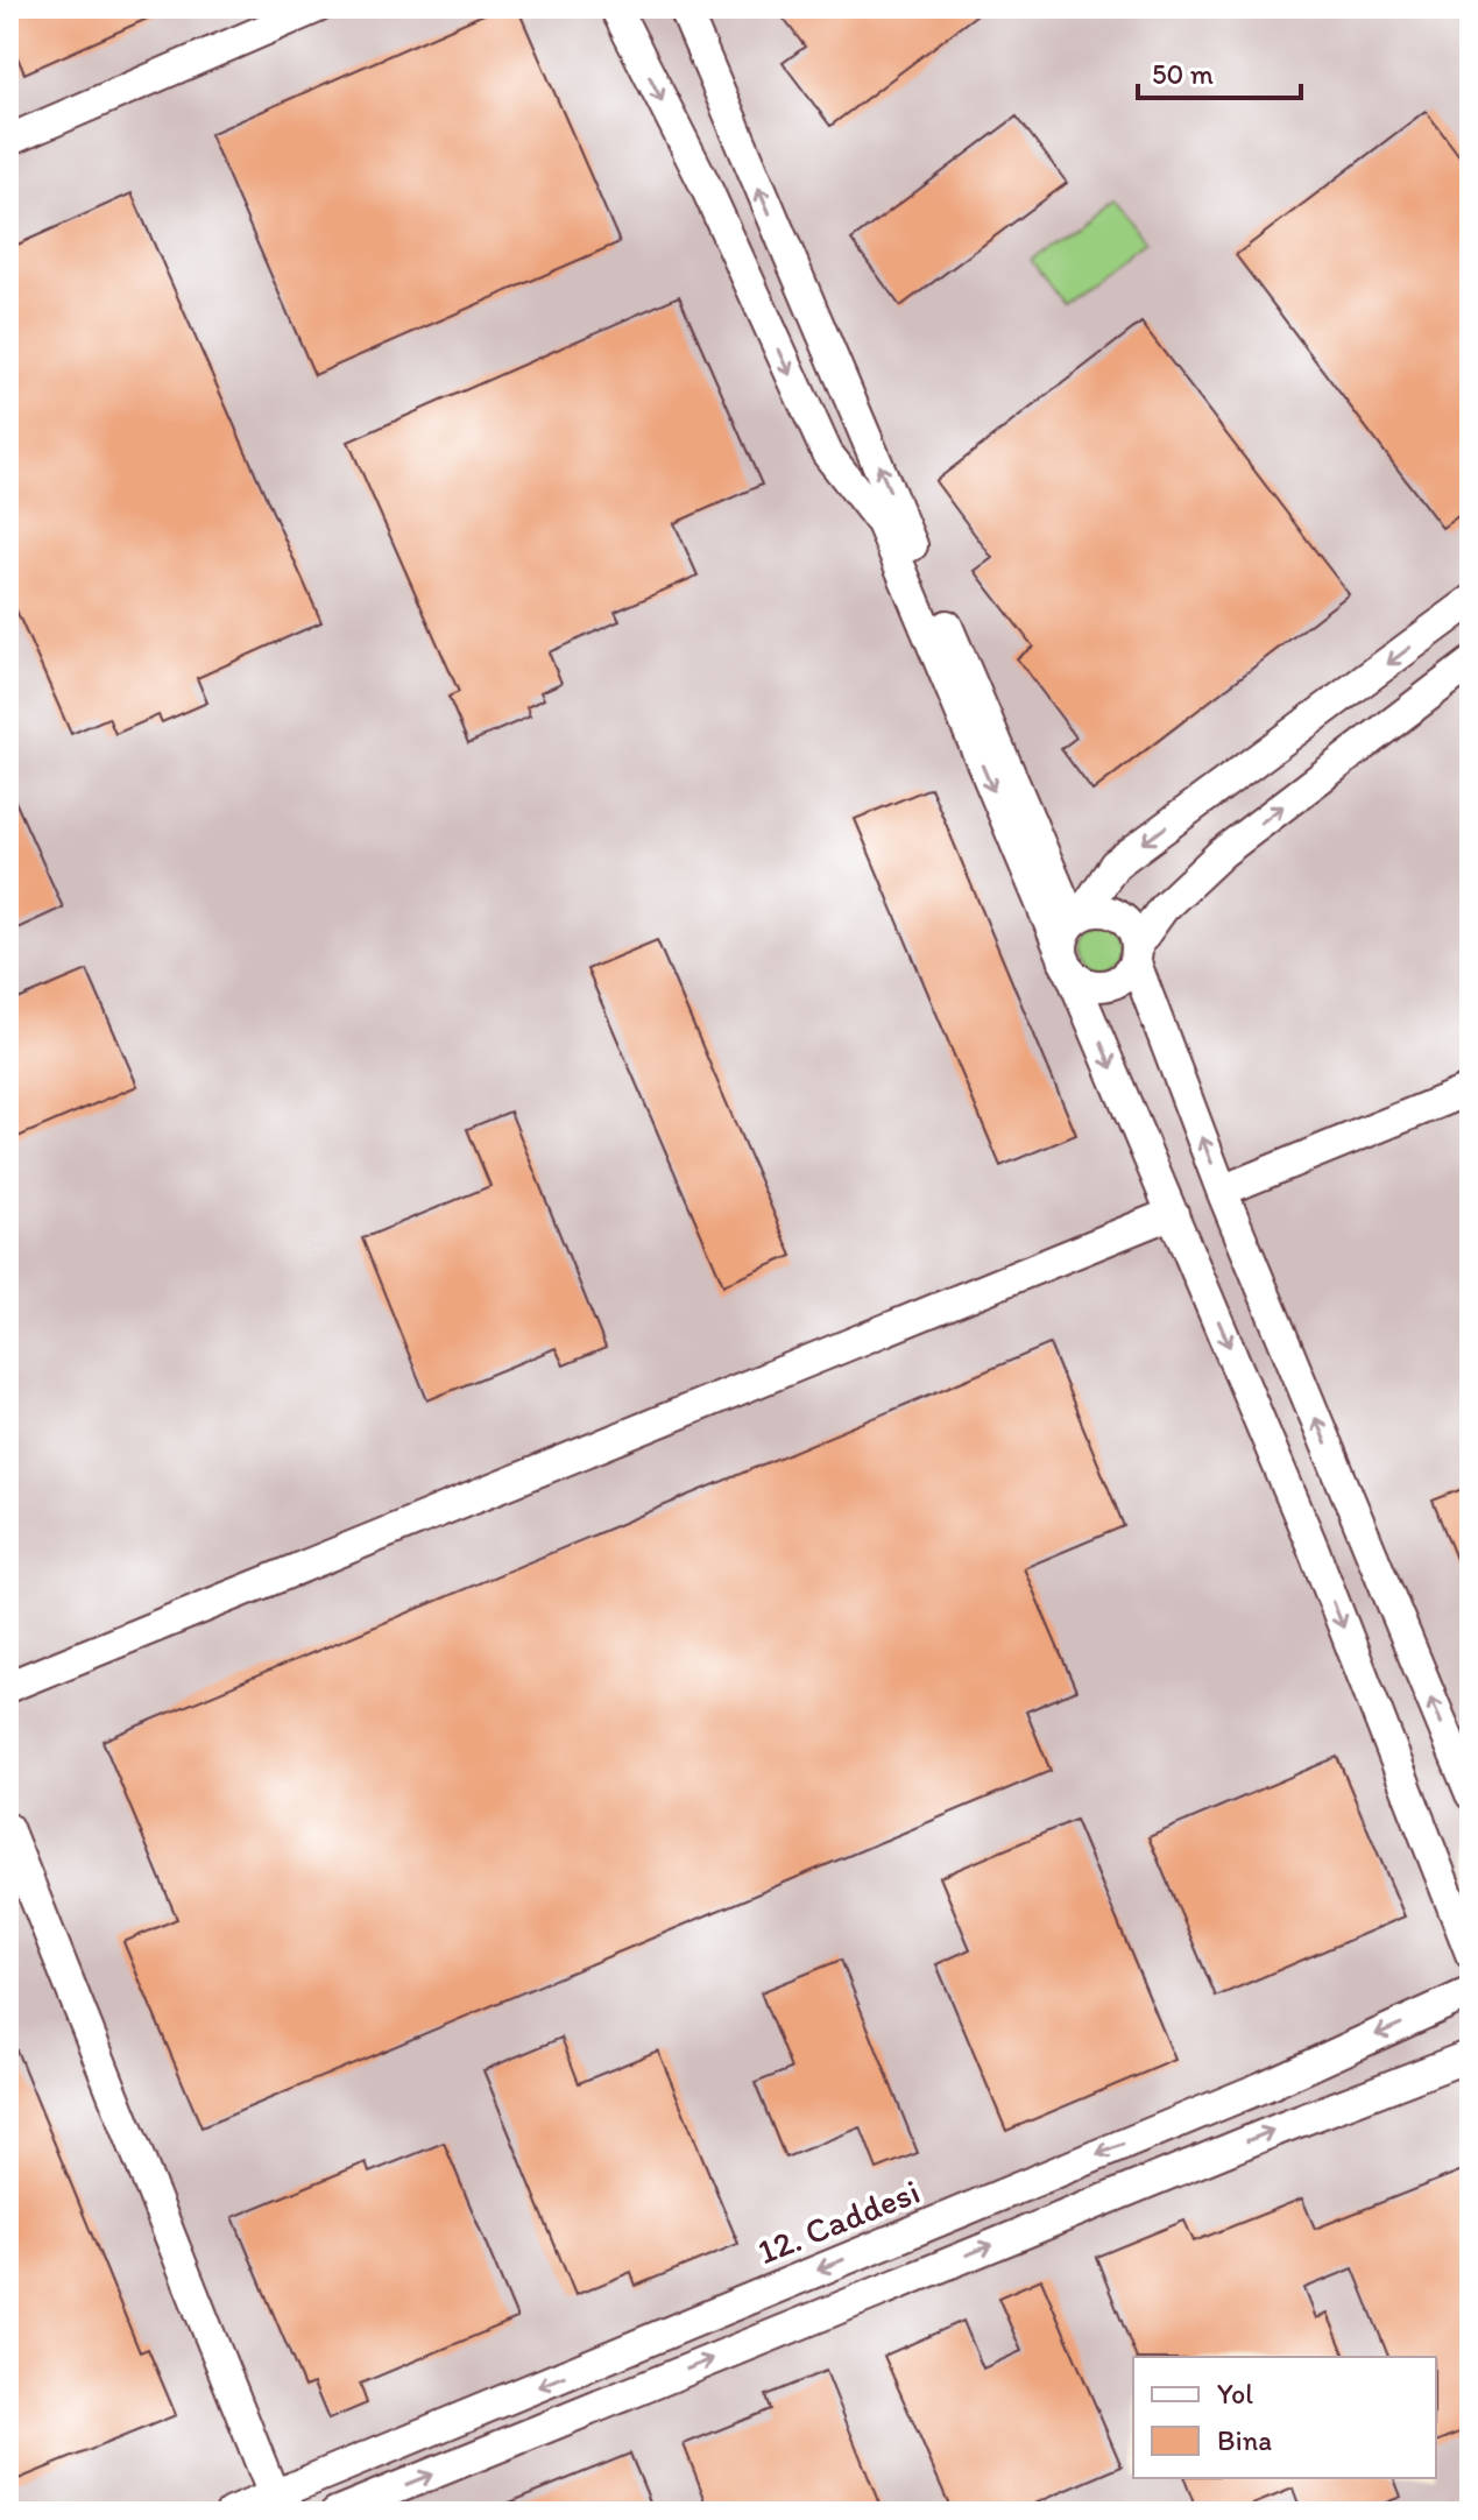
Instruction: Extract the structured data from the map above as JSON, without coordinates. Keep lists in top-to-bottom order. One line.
{"streets":{"street":["12. Caddesi"]},"legend":["Yol","Bina"],"scale_bar":"50 m"}
